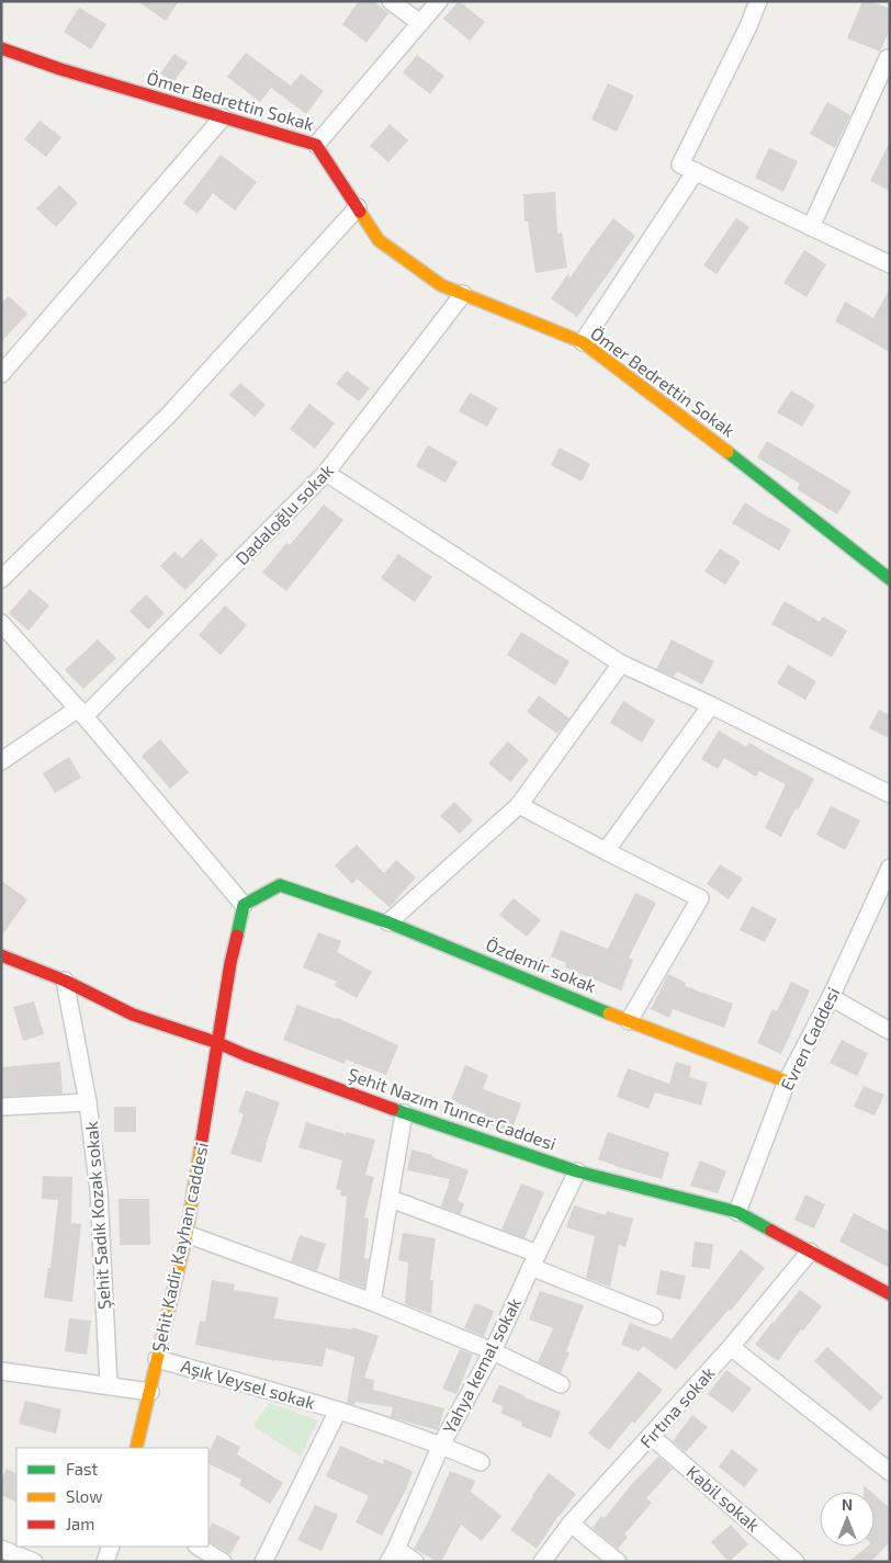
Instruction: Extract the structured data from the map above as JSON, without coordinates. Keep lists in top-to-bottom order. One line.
{"streets":{"street":["Ömer Bedrettin Sokak","Dadaloğlu sokak","Özdemir sokak","Evren Caddesi","Şehit Nazım Tuncer Caddesi","Şehit Sadık Kozak sokak","Şehit Kadir Kayhan caddesi","Yahya kemal sokak","Aşık Veysel sokak","Fırtına sokak","Kabil sokak"]},"crossings":[["Ömer Bedrettin Sokak","Dadaloğlu sokak"],["Özdemir sokak","Evren Caddesi"],["Özdemir sokak","Şehit Kadir Kayhan caddesi"],["Evren Caddesi","Şehit Nazım Tuncer Caddesi"],["Şehit Nazım Tuncer Caddesi","Şehit Sadık Kozak sokak"],["Şehit Nazım Tuncer Caddesi","Şehit Kadir Kayhan caddesi"],["Şehit Nazım Tuncer Caddesi","Yahya kemal sokak"],["Şehit Nazım Tuncer Caddesi","Fırtına sokak"],["Şehit Kadir Kayhan caddesi","Aşık Veysel sokak"],["Yahya kemal sokak","Aşık Veysel sokak"],["Fırtına sokak","Kabil sokak"]],"legend":["Fast","Slow","Jam"],"north":"top"}
